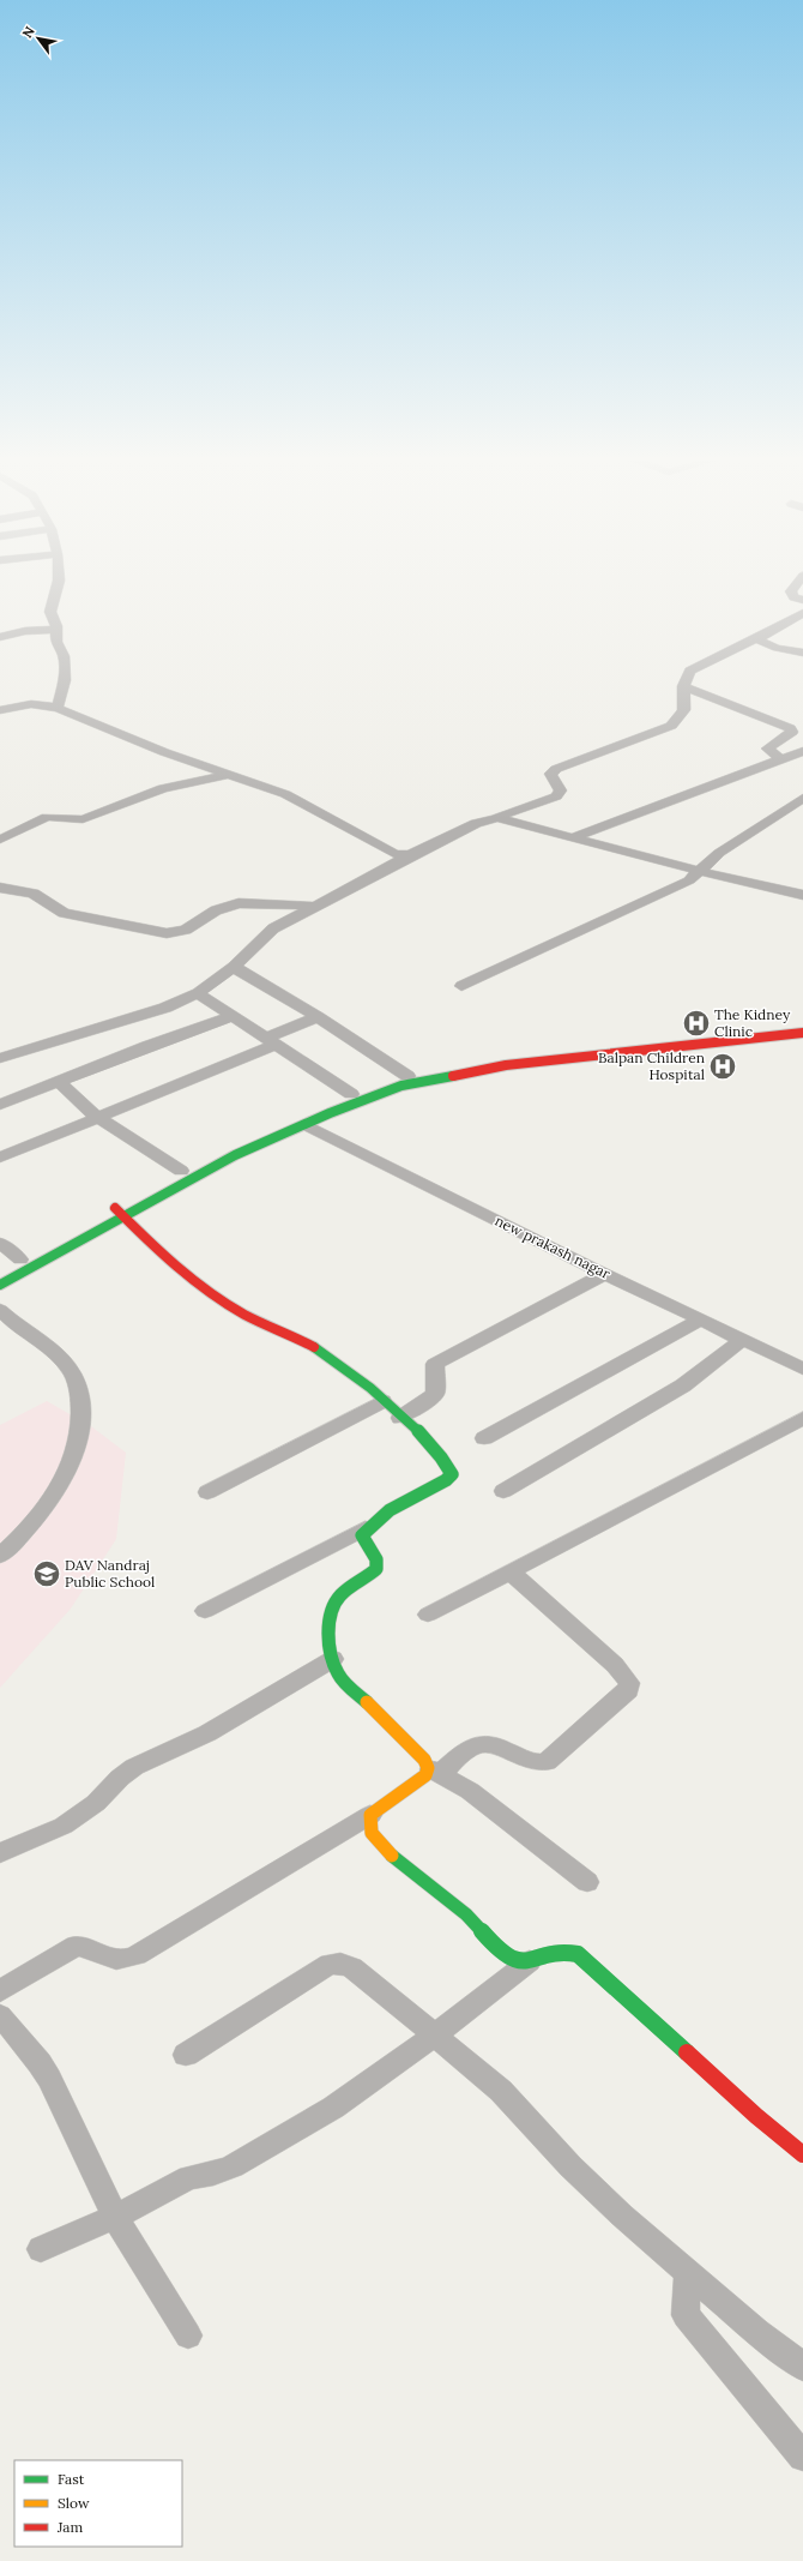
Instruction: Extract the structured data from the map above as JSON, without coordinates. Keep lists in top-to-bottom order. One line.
{"streets":{"street":["new prakash nagar"]},"places":{"hospital":["The Kidney Clinic","Balpan Children Hospital"],"school or university":["DAV Nandraj Public School"]},"legend":["Fast","Slow","Jam"],"north":"top left"}
